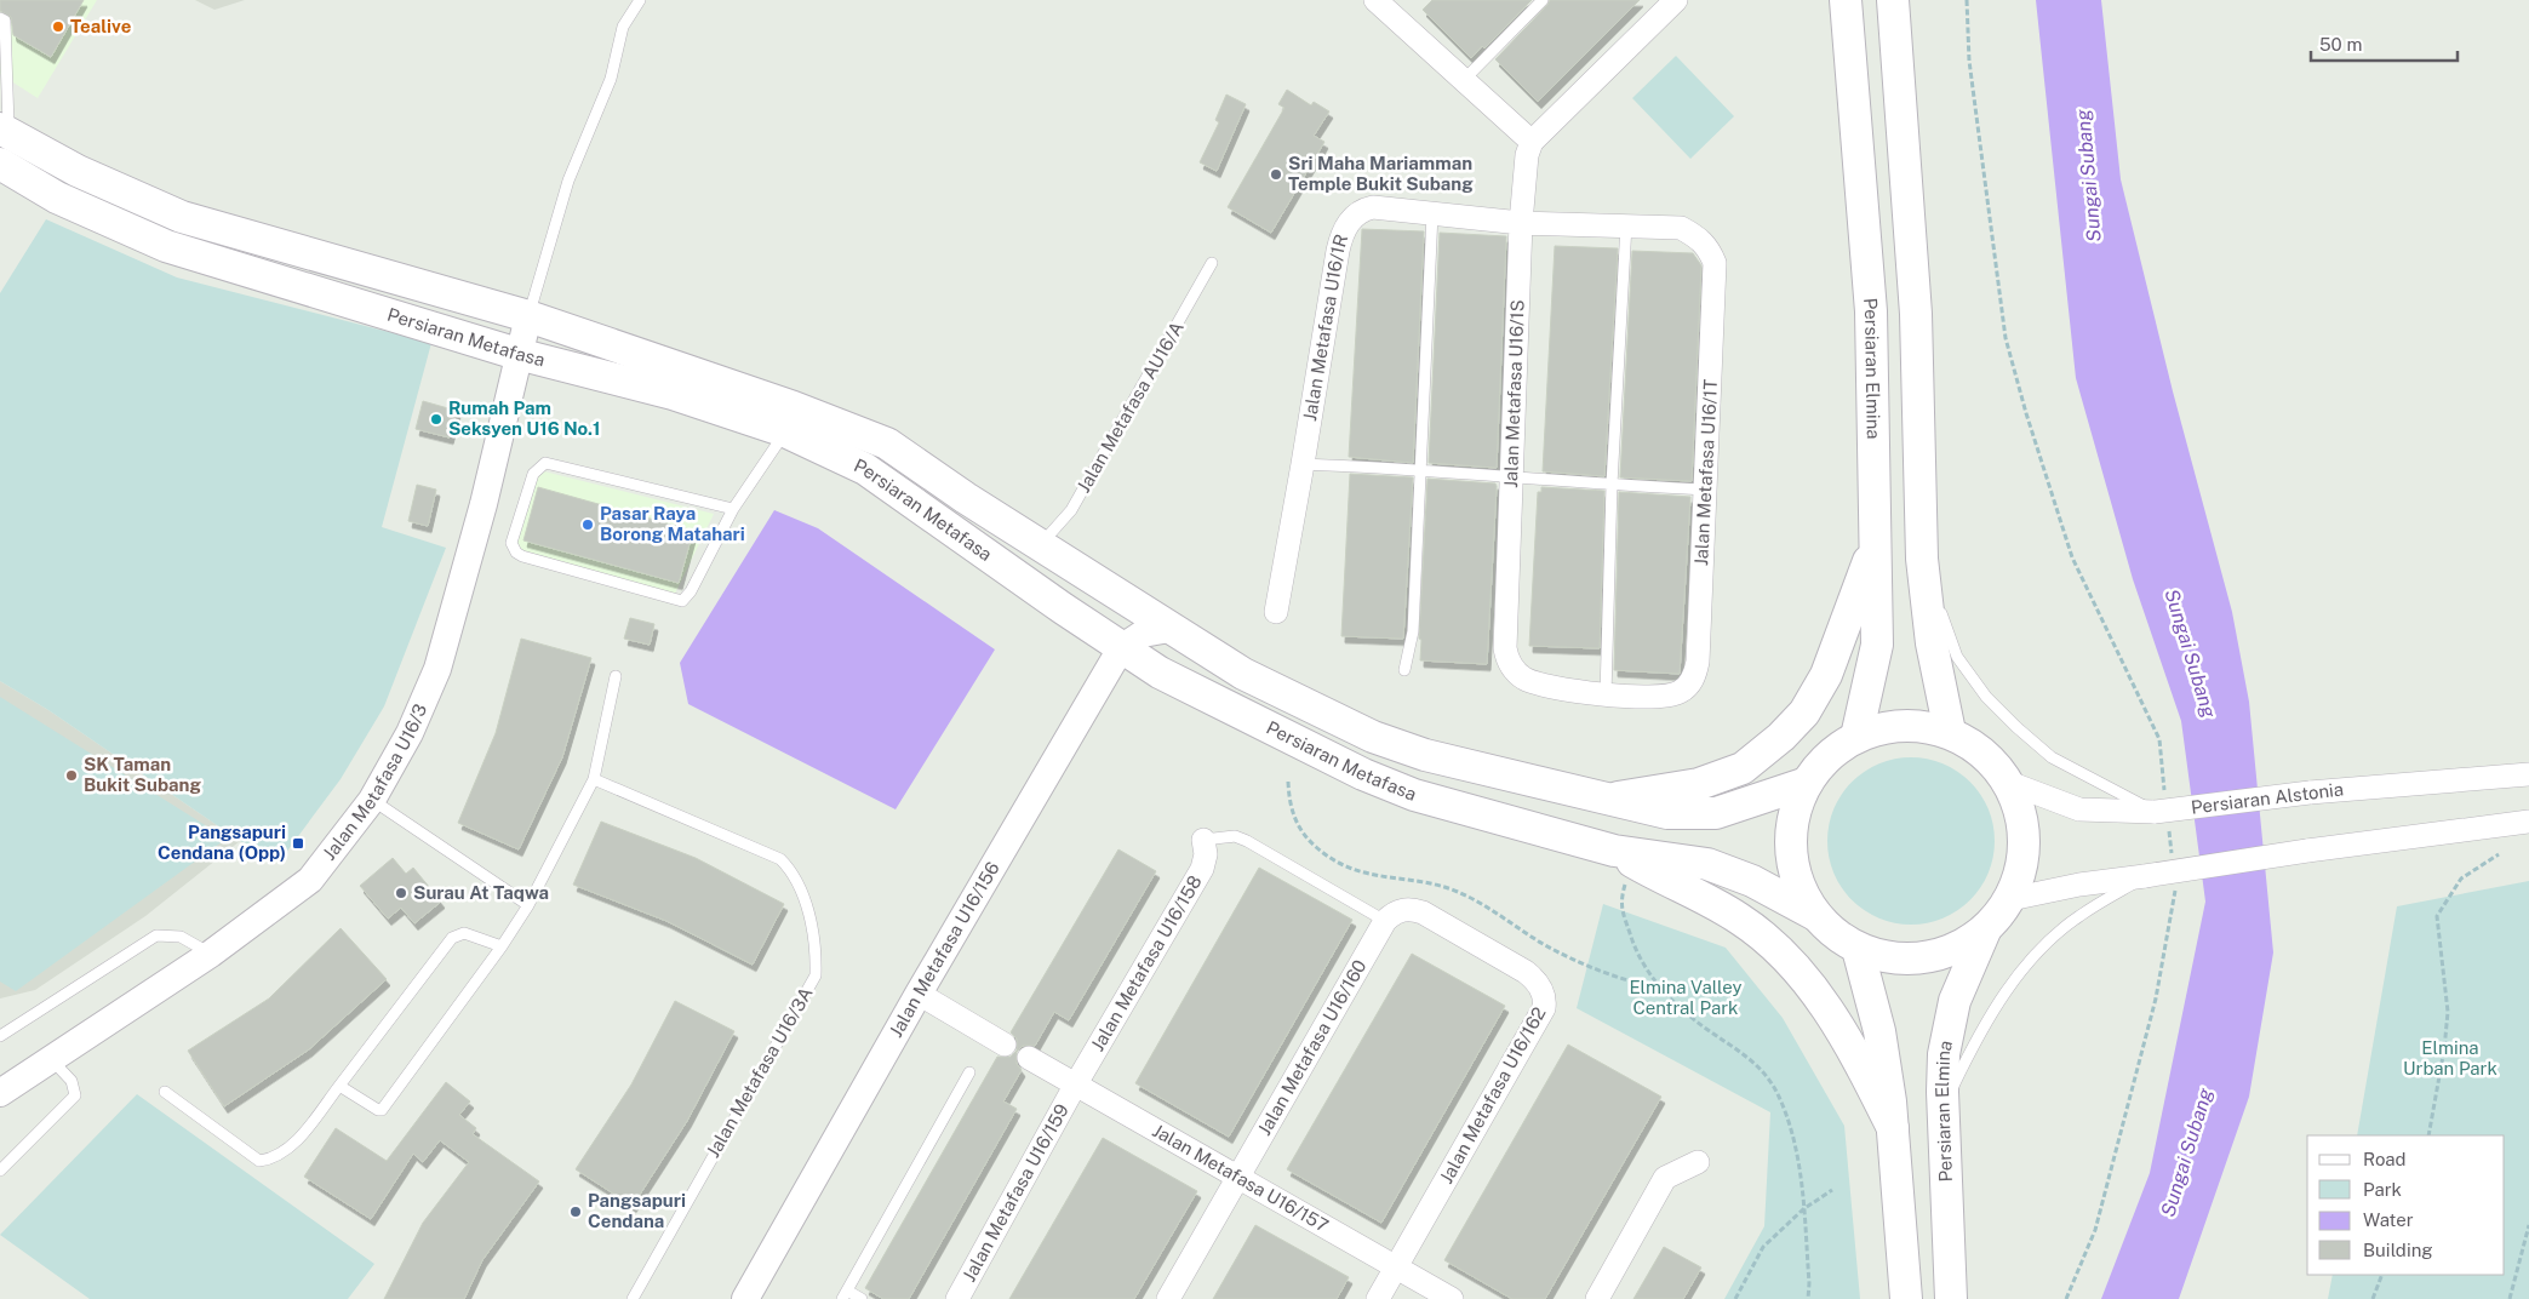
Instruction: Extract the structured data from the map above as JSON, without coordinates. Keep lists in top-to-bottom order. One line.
{"streets":{"main road":["Persiaran Metafasa","Persiaran Elmina"],"street":["Jalan Metafasa U16/1R","Jalan Metafasa U16/1S","Jalan Metafasa U16/1T","Jalan Metafasa U16/3","Persiaran Alstonia","Jalan Metafasa U16/156","Jalan Metafasa U16/158","Jalan Metafasa U16/160","Jalan Metafasa U16/162","Jalan Metafasa U16/157","Jalan Metafasa U16/159"],"lane":["Jalan Metafasa AU16/A","Jalan Metafasa U16/3A"]},"crossings":[["Jalan Metafasa U16/1R","Jalan Metafasa U16/1S"],["Jalan Metafasa U16/1R","Jalan Metafasa U16/1T"],["Persiaran Metafasa","Jalan Metafasa AU16/A"],["Persiaran Metafasa","Jalan Metafasa U16/3"],["Persiaran Metafasa","Jalan Metafasa U16/156"],["Jalan Metafasa U16/1S","Jalan Metafasa U16/1T"],["Jalan Metafasa U16/158","Jalan Metafasa U16/157"],["Jalan Metafasa U16/158","Jalan Metafasa U16/159"],["Jalan Metafasa U16/160","Jalan Metafasa U16/162"],["Jalan Metafasa U16/160","Jalan Metafasa U16/157"],["Jalan Metafasa U16/162","Jalan Metafasa U16/157"],["Jalan Metafasa U16/157","Jalan Metafasa U16/159"]],"water":["Sungai Subang"],"parks":["Elmina Valley Central Park","Elmina Urban Park"],"places":{"other":["Tealive","Sri Maha Mariamman Temple Bukit Subang","Rumah Pam Seksyen U16 No.1","Pasar Raya Borong Matahari","SK Taman Bukit Subang","Surau At Taqwa","Pangsapuri Cendana"],"transit":["Pangsapuri Cendana (Opp)"]},"legend":["Road","Park","Water","Building"],"scale_bar":"50 m"}
